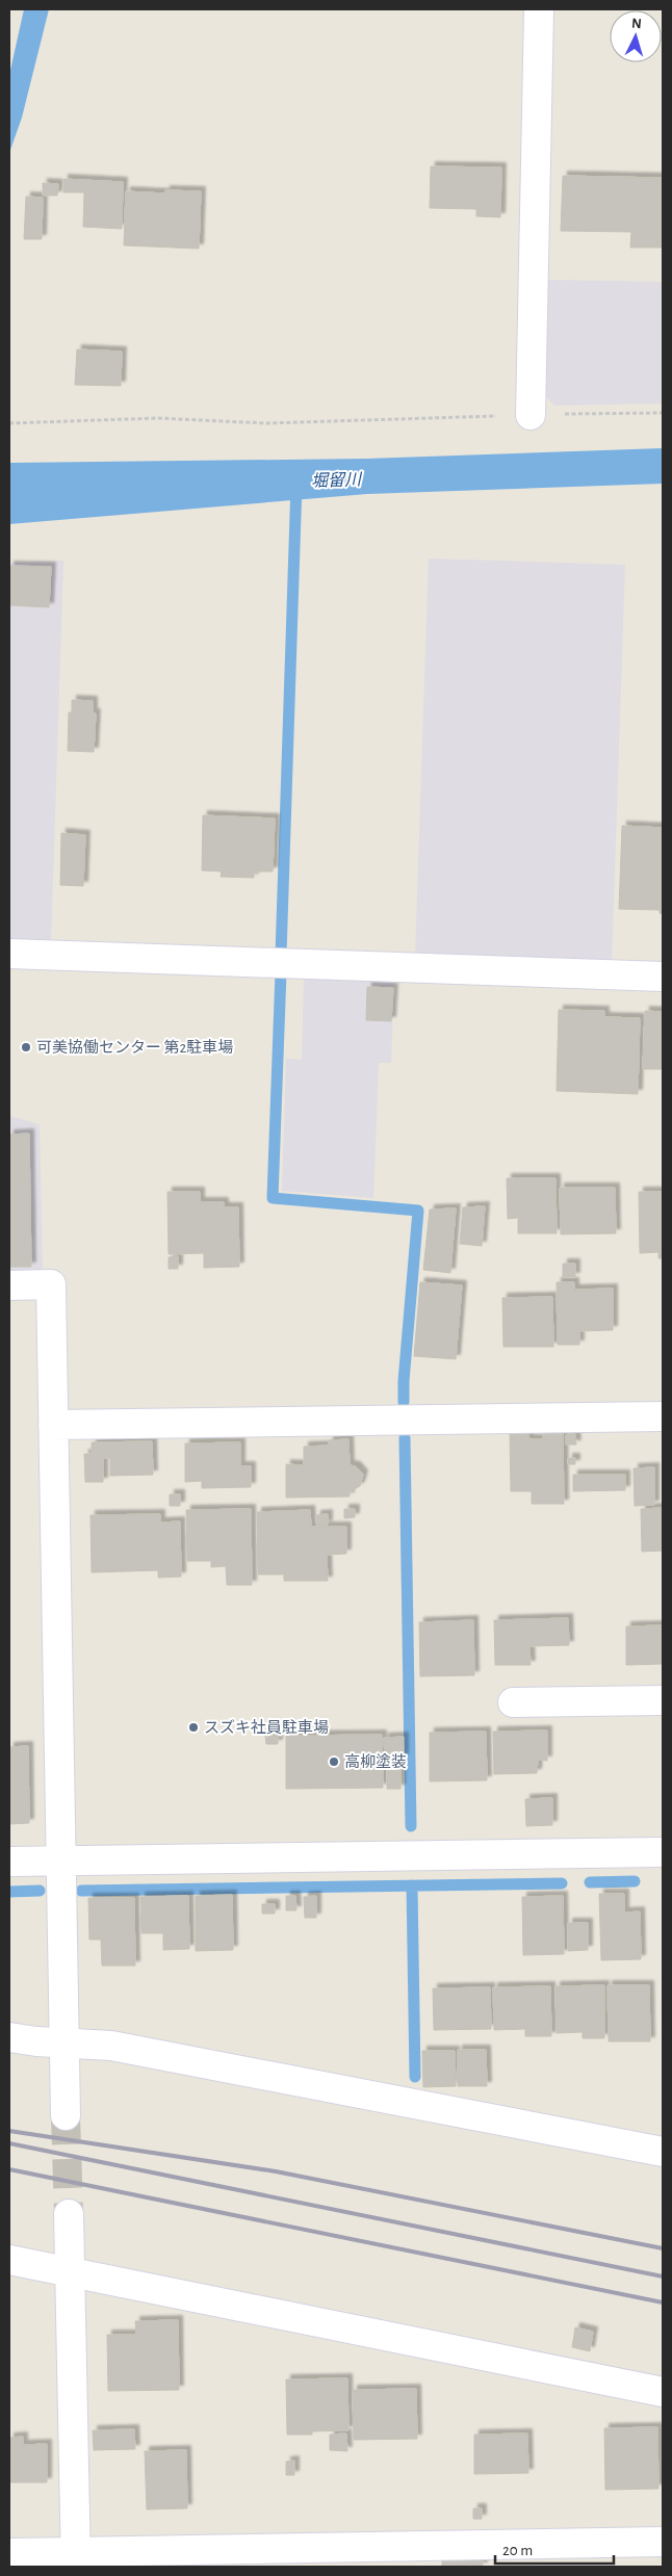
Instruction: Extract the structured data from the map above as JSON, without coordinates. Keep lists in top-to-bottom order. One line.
{"water":["堀留川"],"places":["可美協働センター 第2駐車場","スズキ社員駐車場","高柳塗装"],"scale_bar":"20 m","north":"top"}
